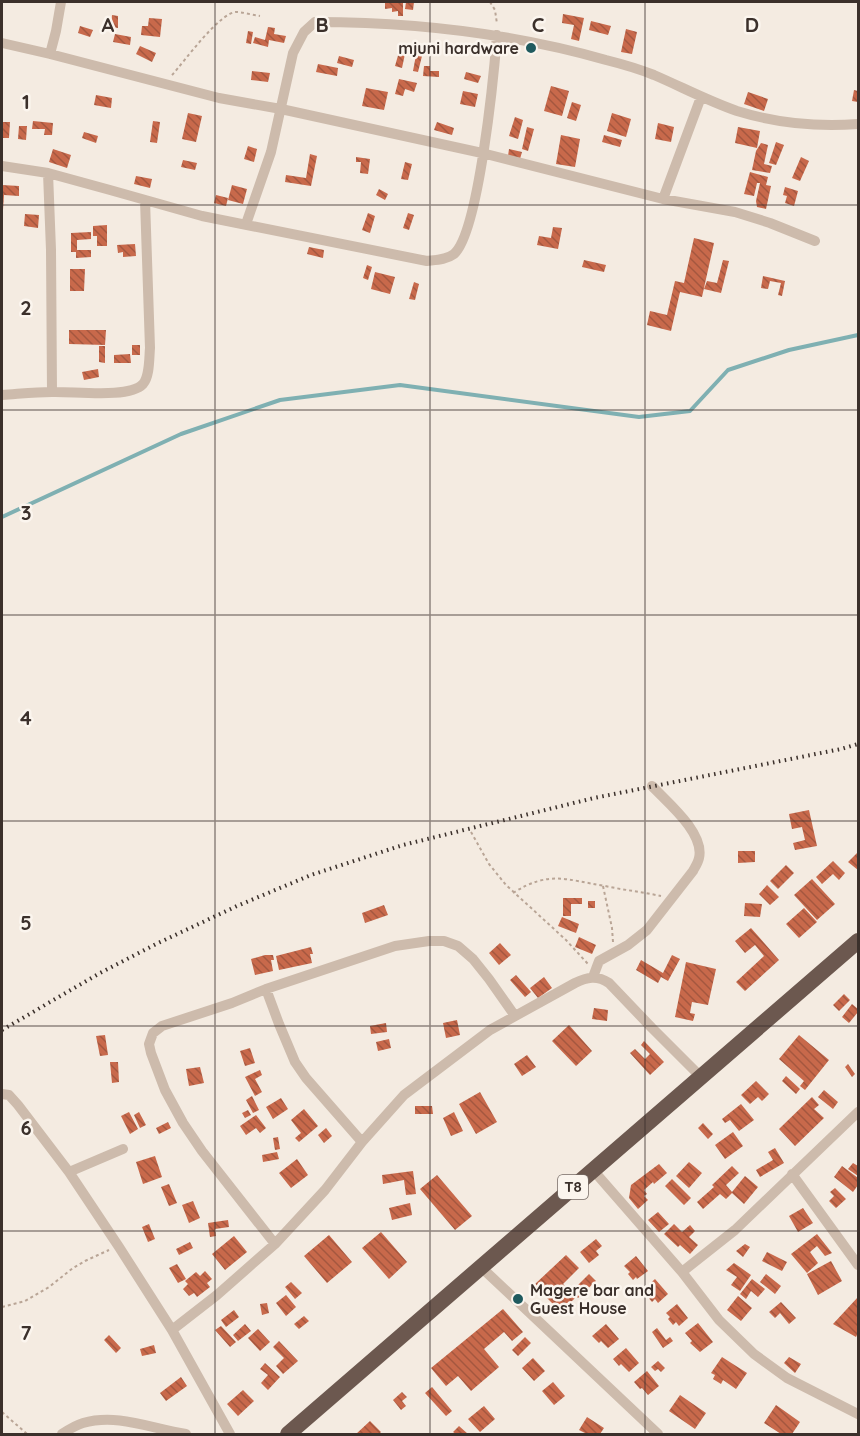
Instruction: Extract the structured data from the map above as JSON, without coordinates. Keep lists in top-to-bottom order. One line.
{"streets":{"highway":["T8"]},"places":["mjuni hardware","Magere bar and Guest House"],"grid":{"columns":["A","B","C","D"],"rows":["1","2","3","4","5","6","7"]}}
